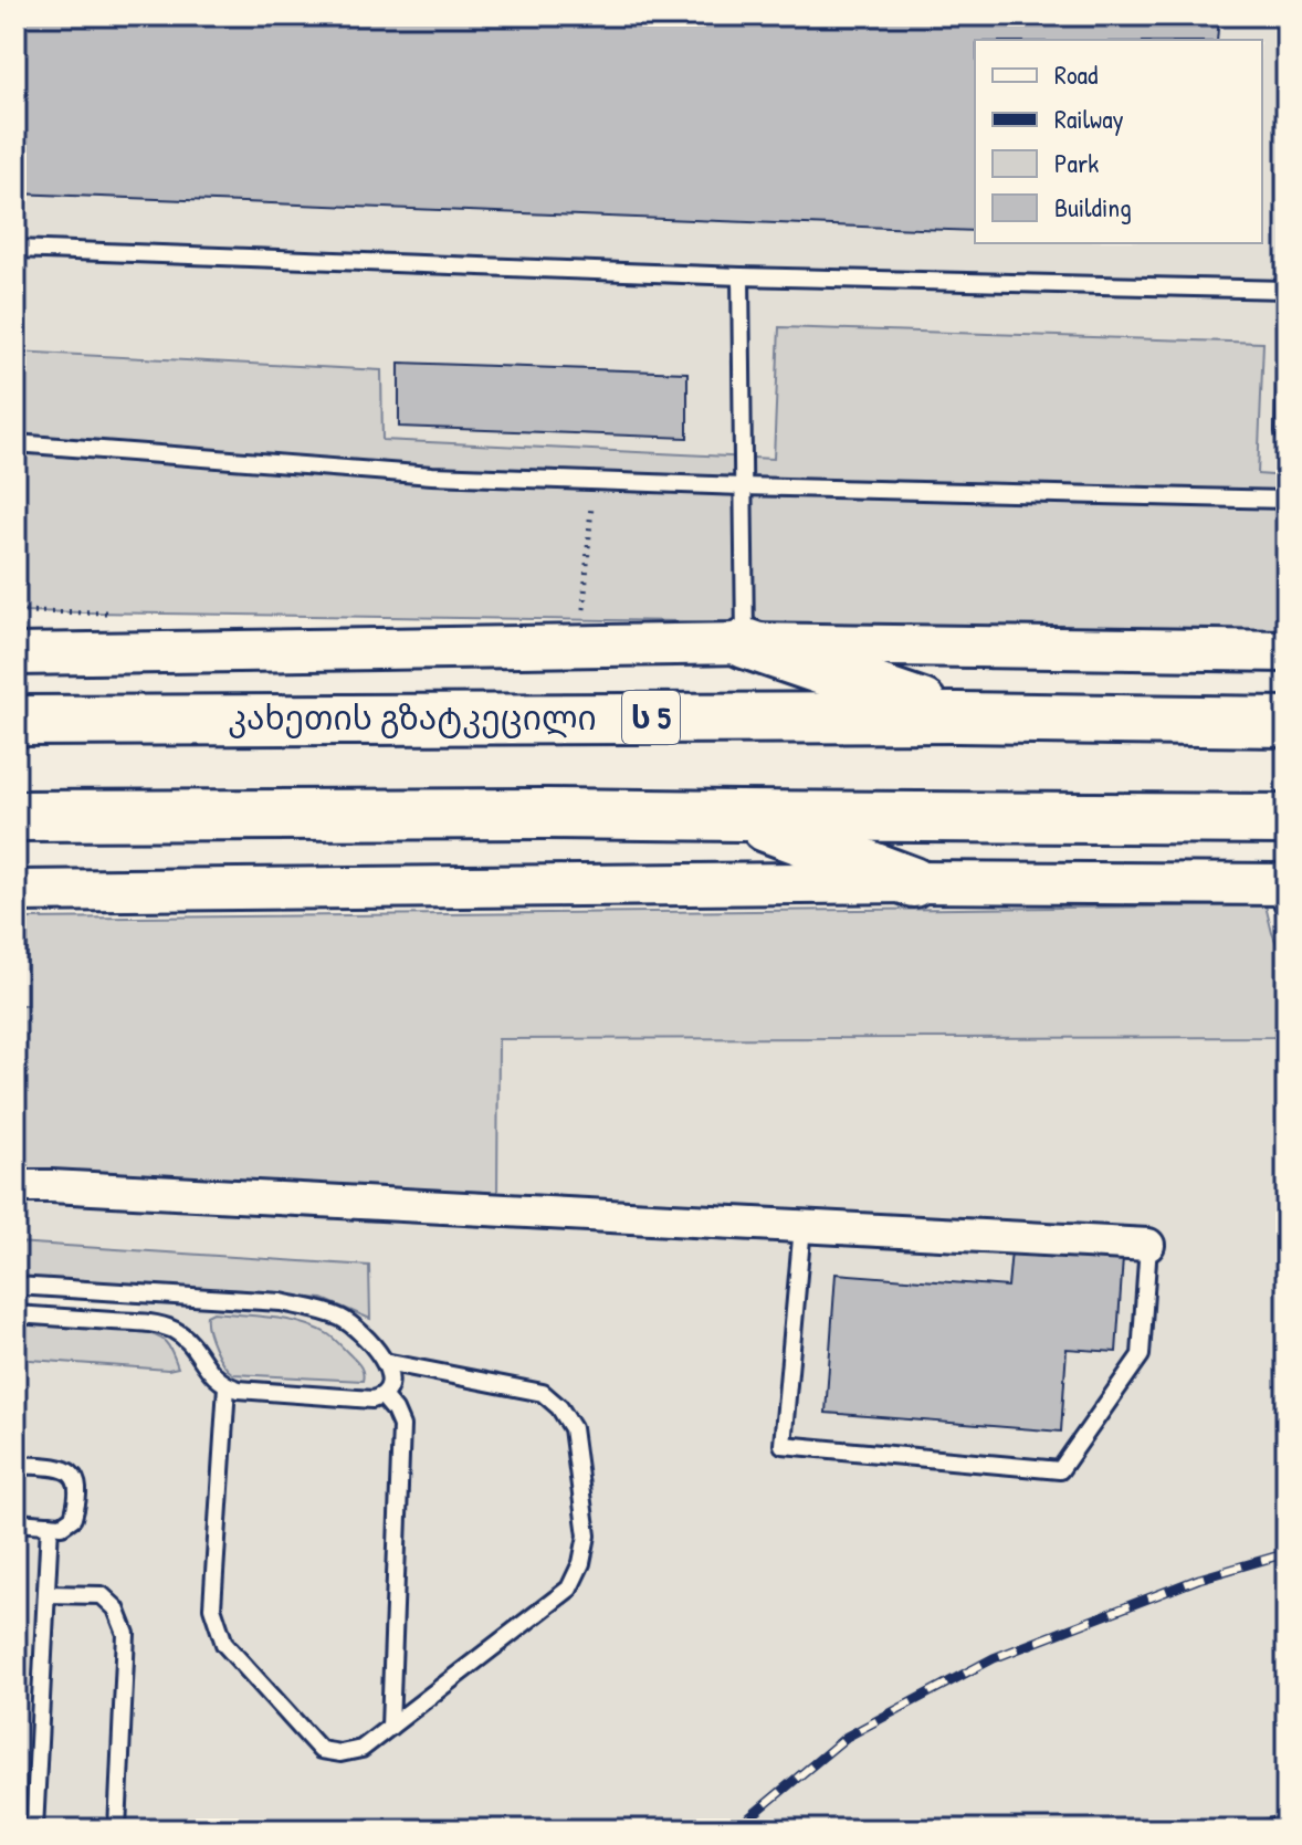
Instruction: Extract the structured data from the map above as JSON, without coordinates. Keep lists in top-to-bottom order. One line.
{"streets":{"highway":["ს 5","კახეთის გზატკეცილი"]},"legend":["Road","Railway","Park","Building"]}
